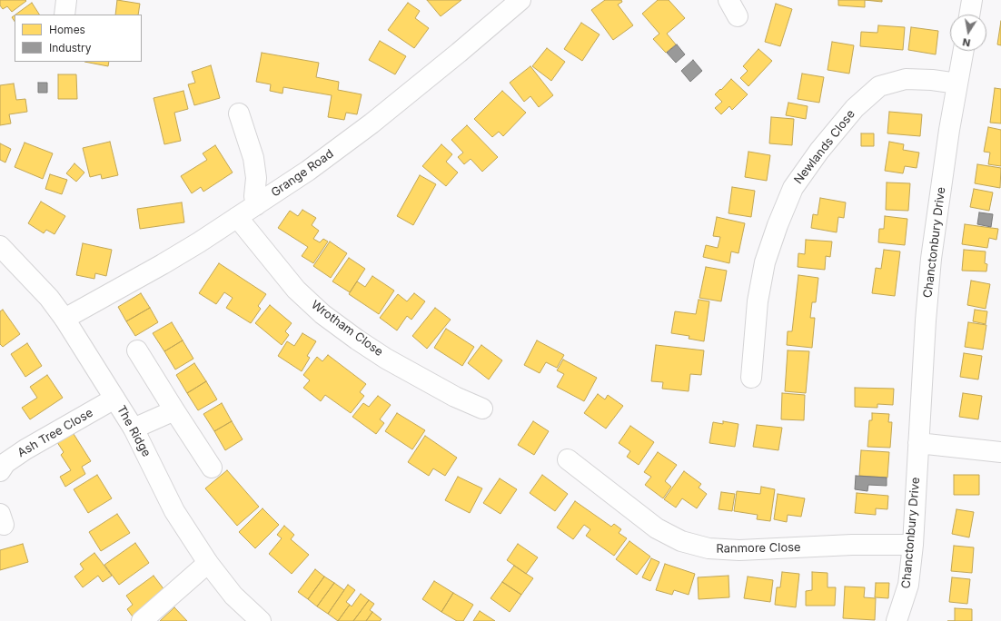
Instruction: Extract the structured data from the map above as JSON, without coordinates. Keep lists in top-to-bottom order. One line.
{"streets":{"street":["Newlands Close","Grange Road","Chanctonbury Drive","Wrotham Close","The Ridge","Ash Tree Close","Ranmore Close"]},"crossings":[["Newlands Close","Chanctonbury Drive"],["Grange Road","Wrotham Close"],["Grange Road","The Ridge"],["Chanctonbury Drive","Ranmore Close"],["The Ridge","Ash Tree Close"]],"legend":["Homes","Industry"],"north":"bottom"}
